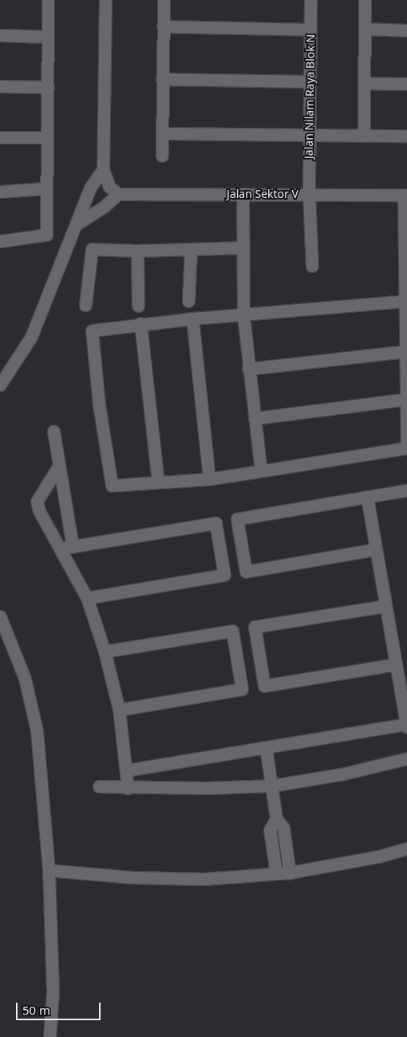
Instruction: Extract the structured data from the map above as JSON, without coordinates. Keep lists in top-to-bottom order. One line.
{"streets":{"street":["Jalan Nilam Raya Blok N","Jalan Sektor V"]},"crossings":[["Jalan Nilam Raya Blok N","Jalan Sektor V"]],"scale_bar":"50 m"}
